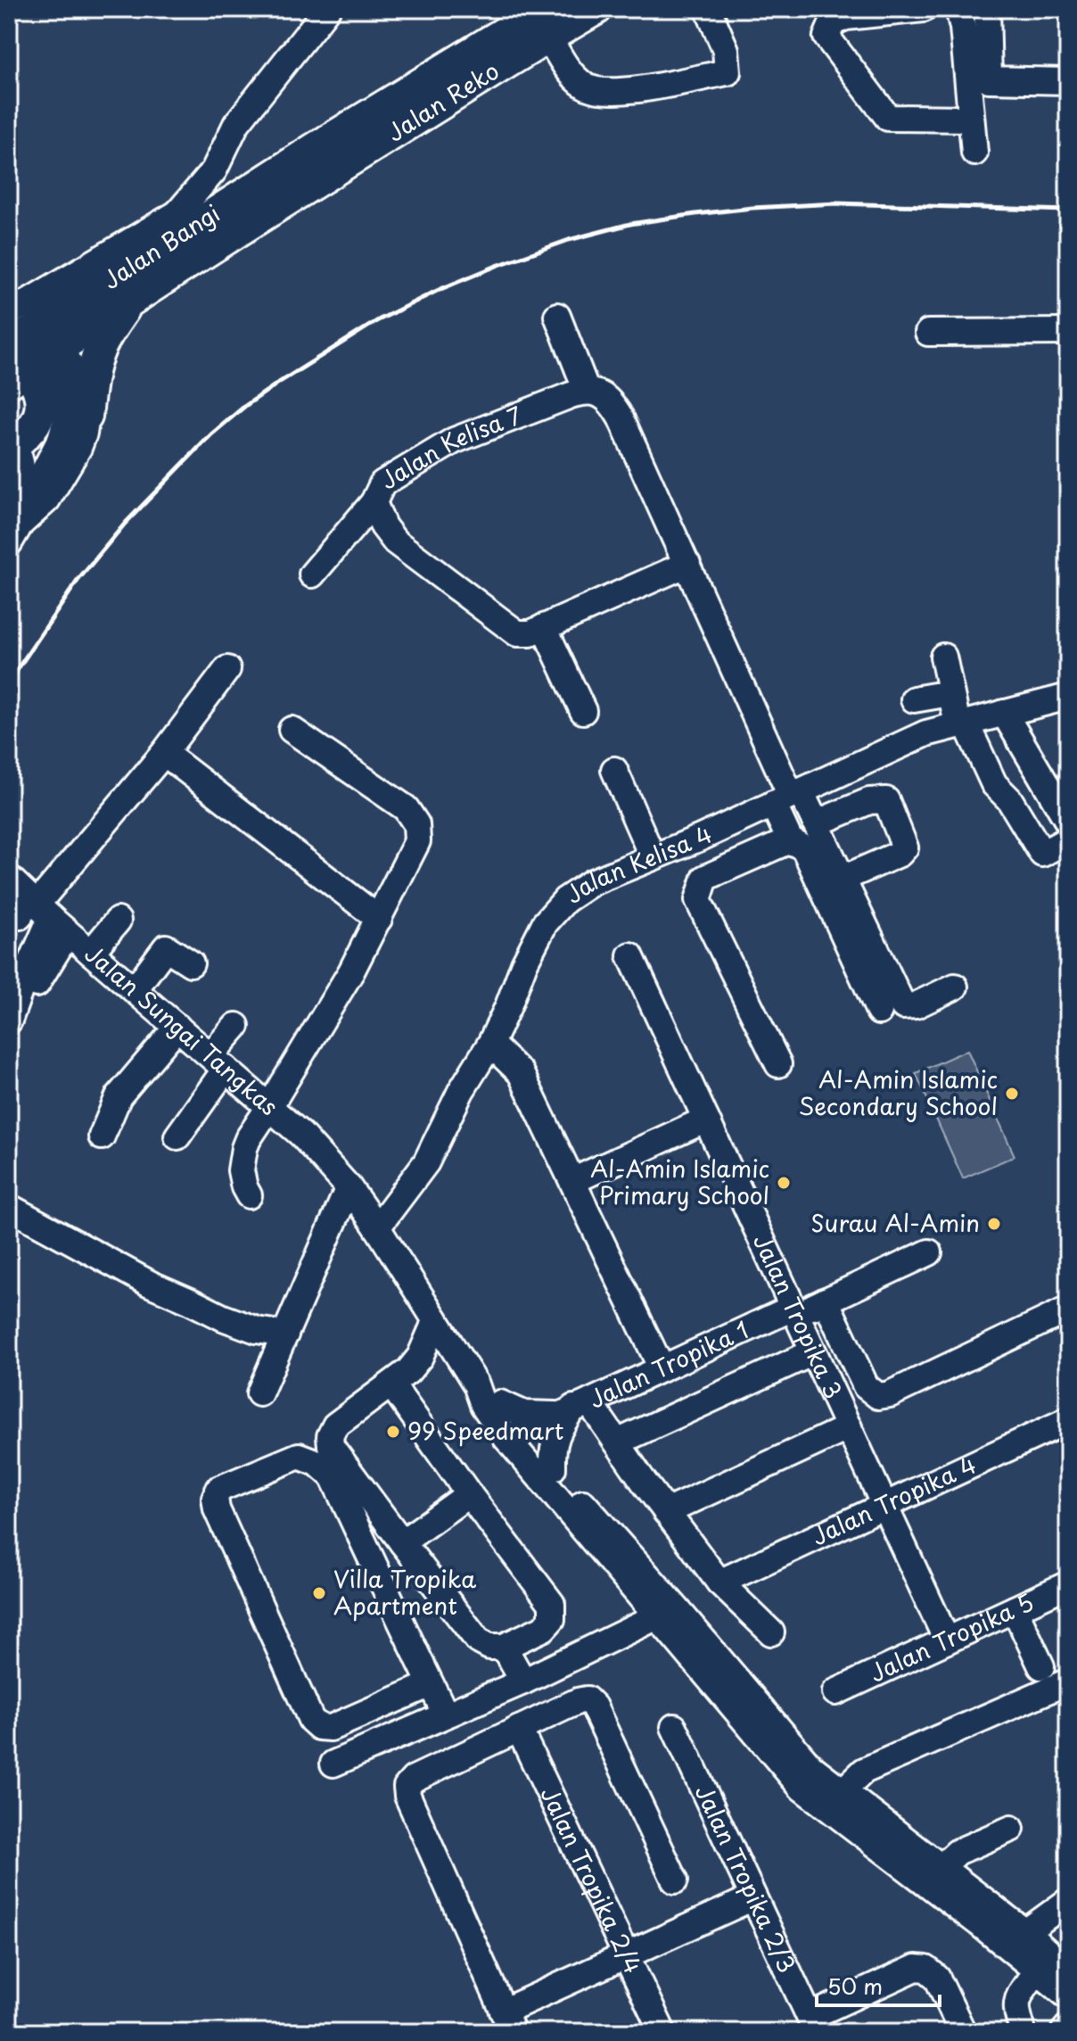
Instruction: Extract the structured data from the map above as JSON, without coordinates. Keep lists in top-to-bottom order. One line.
{"streets":{"main road":["Jalan Reko","Jalan Bangi"],"street":["Jalan Kelisa 7","Jalan Kelisa 4","Jalan Sungai Tangkas","Jalan Tropika 3","Jalan Tropika 1","Jalan Tropika 4","Jalan Tropika 5","Jalan Tropika 2/3","Jalan Tropika 2/4"]},"crossings":[["Jalan Reko","Jalan Bangi"],["Jalan Kelisa 4","Jalan Sungai Tangkas"],["Jalan Tropika 3","Jalan Tropika 1"],["Jalan Tropika 3","Jalan Tropika 4"],["Jalan Tropika 3","Jalan Tropika 5"]],"places":["Al-Amin Islamic Secondary School","Al-Amin Islamic Primary School","Surau Al-Amin","99 Speedmart","Villa Tropika Apartment"],"scale_bar":"50 m"}
